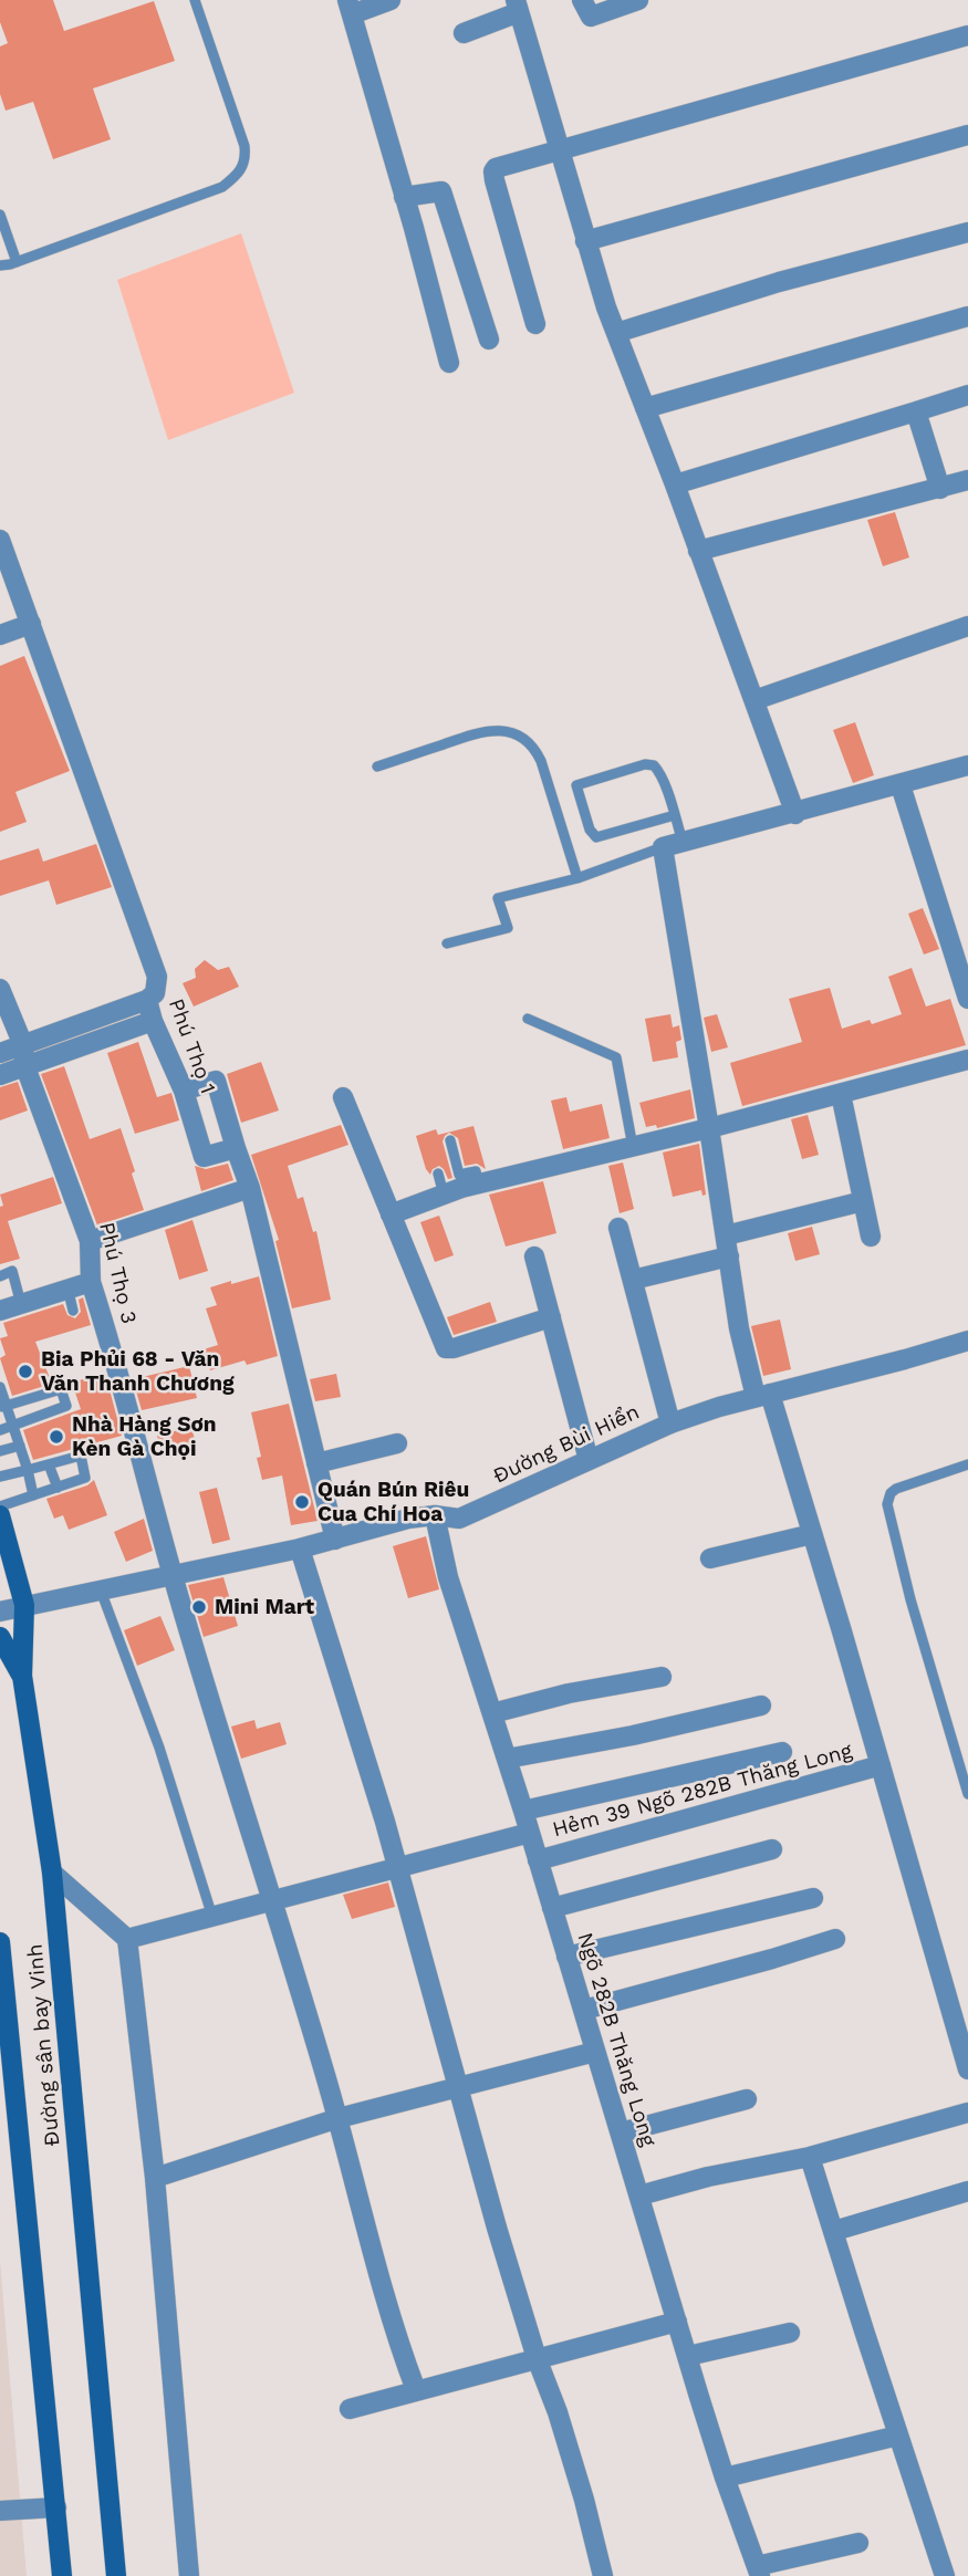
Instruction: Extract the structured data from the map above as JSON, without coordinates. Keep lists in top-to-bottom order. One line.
{"streets":{"main road":["Đường sân bay Vinh"],"street":["Phú Thọ 1","Phú Thọ 3","Đường Bùi Hiển","Hẻm 39 Ngõ 282B Thăng Long","Ngõ 282B Thăng Long"]},"crossings":[["Phú Thọ 3","Đường Bùi Hiển"],["Đường Bùi Hiển","Ngõ 282B Thăng Long"],["Đường Bùi Hiển","Đường sân bay Vinh"],["Hẻm 39 Ngõ 282B Thăng Long","Ngõ 282B Thăng Long"]],"places":["Bia Phủi 68 - Văn Văn Thanh Chương","Nhà Hàng Sơn Kèn Gà Chọi","Quán Bún Riêu Cua Chí Hoa","Mini Mart"]}
